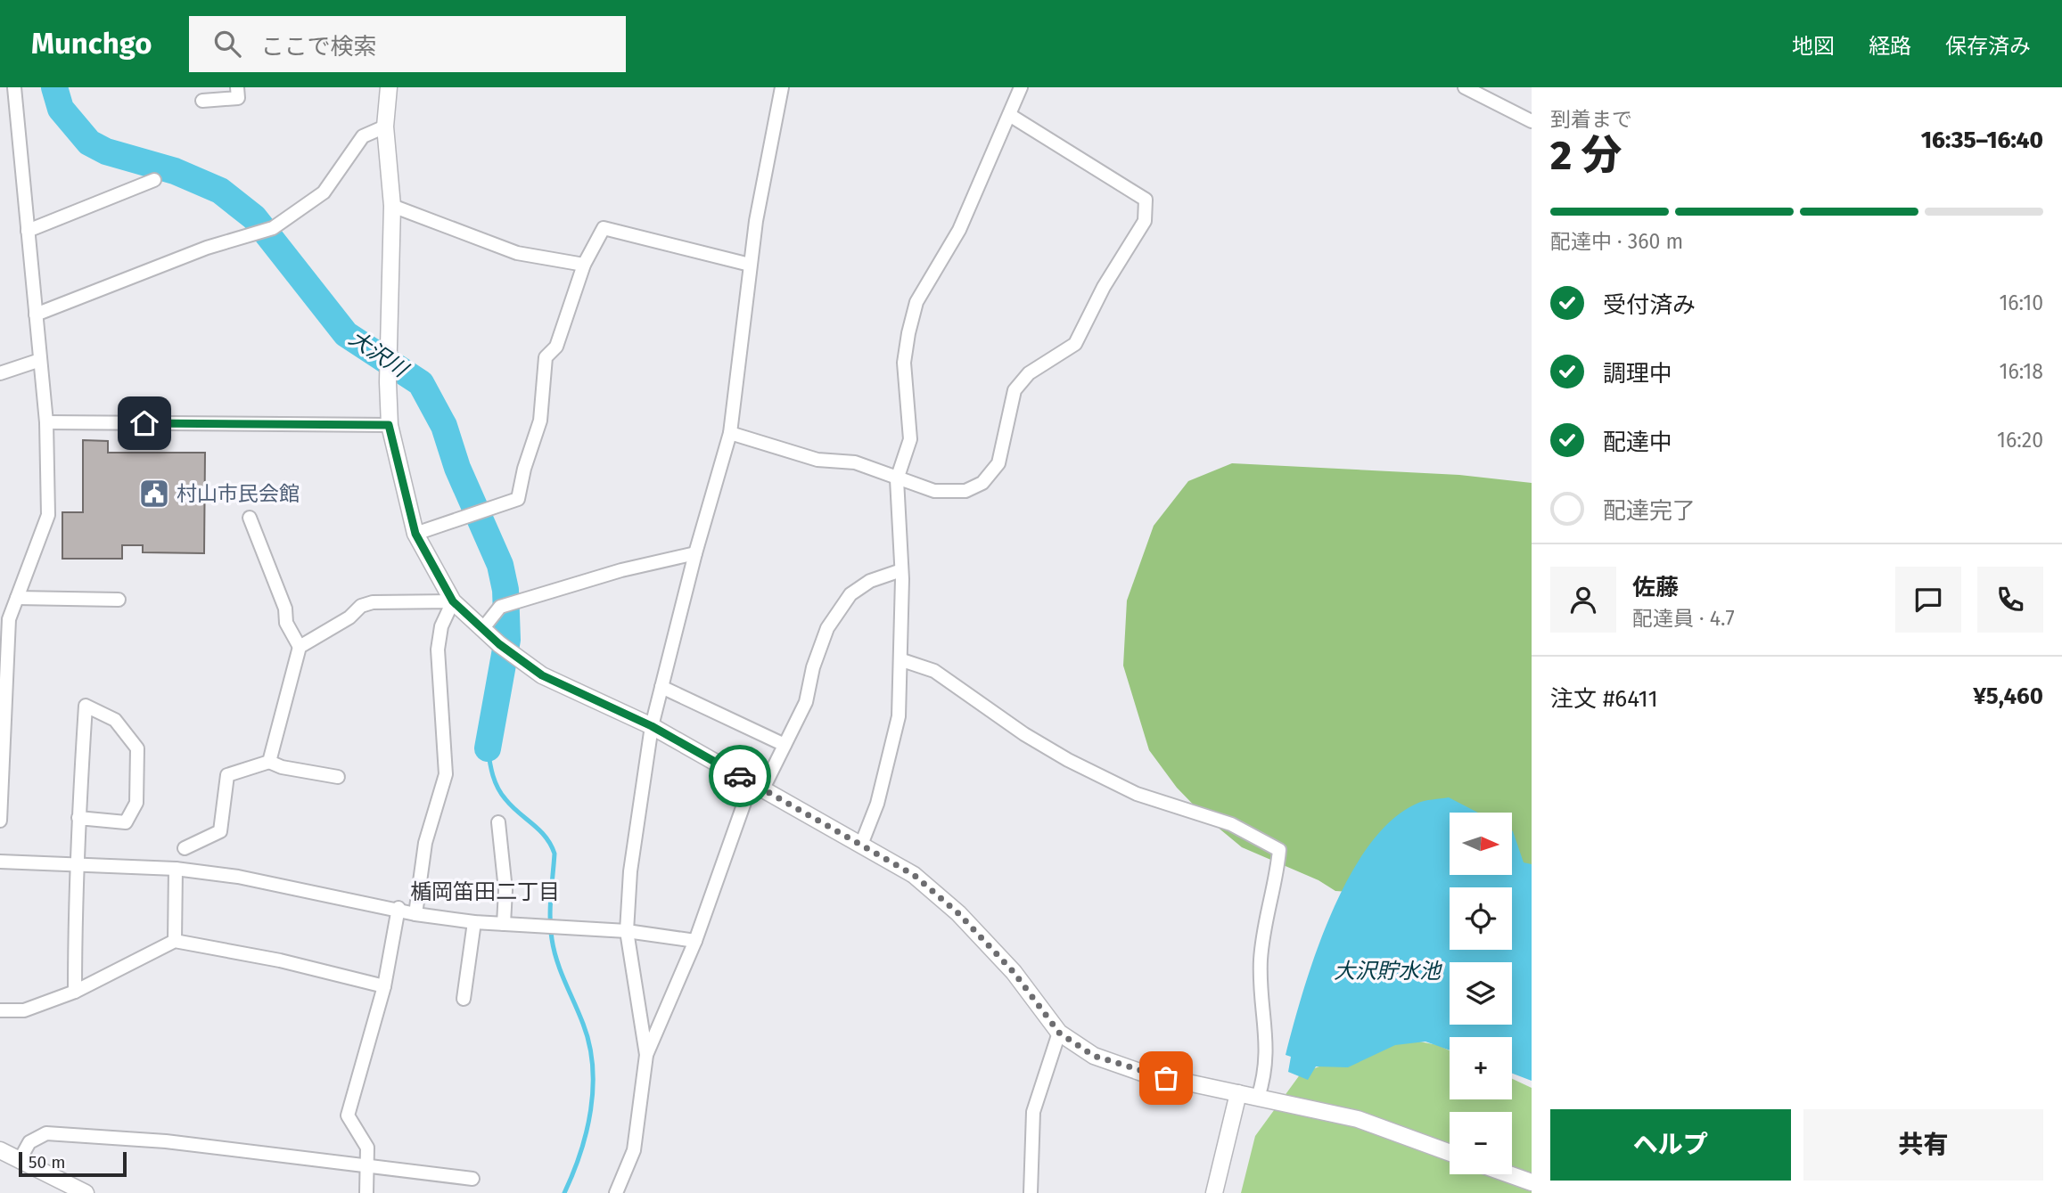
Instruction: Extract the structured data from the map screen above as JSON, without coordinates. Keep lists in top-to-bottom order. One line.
{"districts":["楯岡笛田二丁目"],"water":["大沢川","大沢貯水池"],"places":{"public building":["村山市民会館"]},"scale_bar":"50 m","north":"right","page":{"header":"Munchgo","search":"ここで検索","nav":["地図","経路","保存済み"],"heading":["2 分","到着まで","16:35–16:40"],"panel":["佐藤","配達員 · 4.7","注文 #6411","¥5,460"],"bar":"配達中 · 360 m","list":[["受付済み","16:10"],["調理中","16:18"],["配達中","16:20"],"配達完了"],"map_buttons":["+","−"],"buttons":["ヘルプ","共有"],"scale":"50 m"}}
